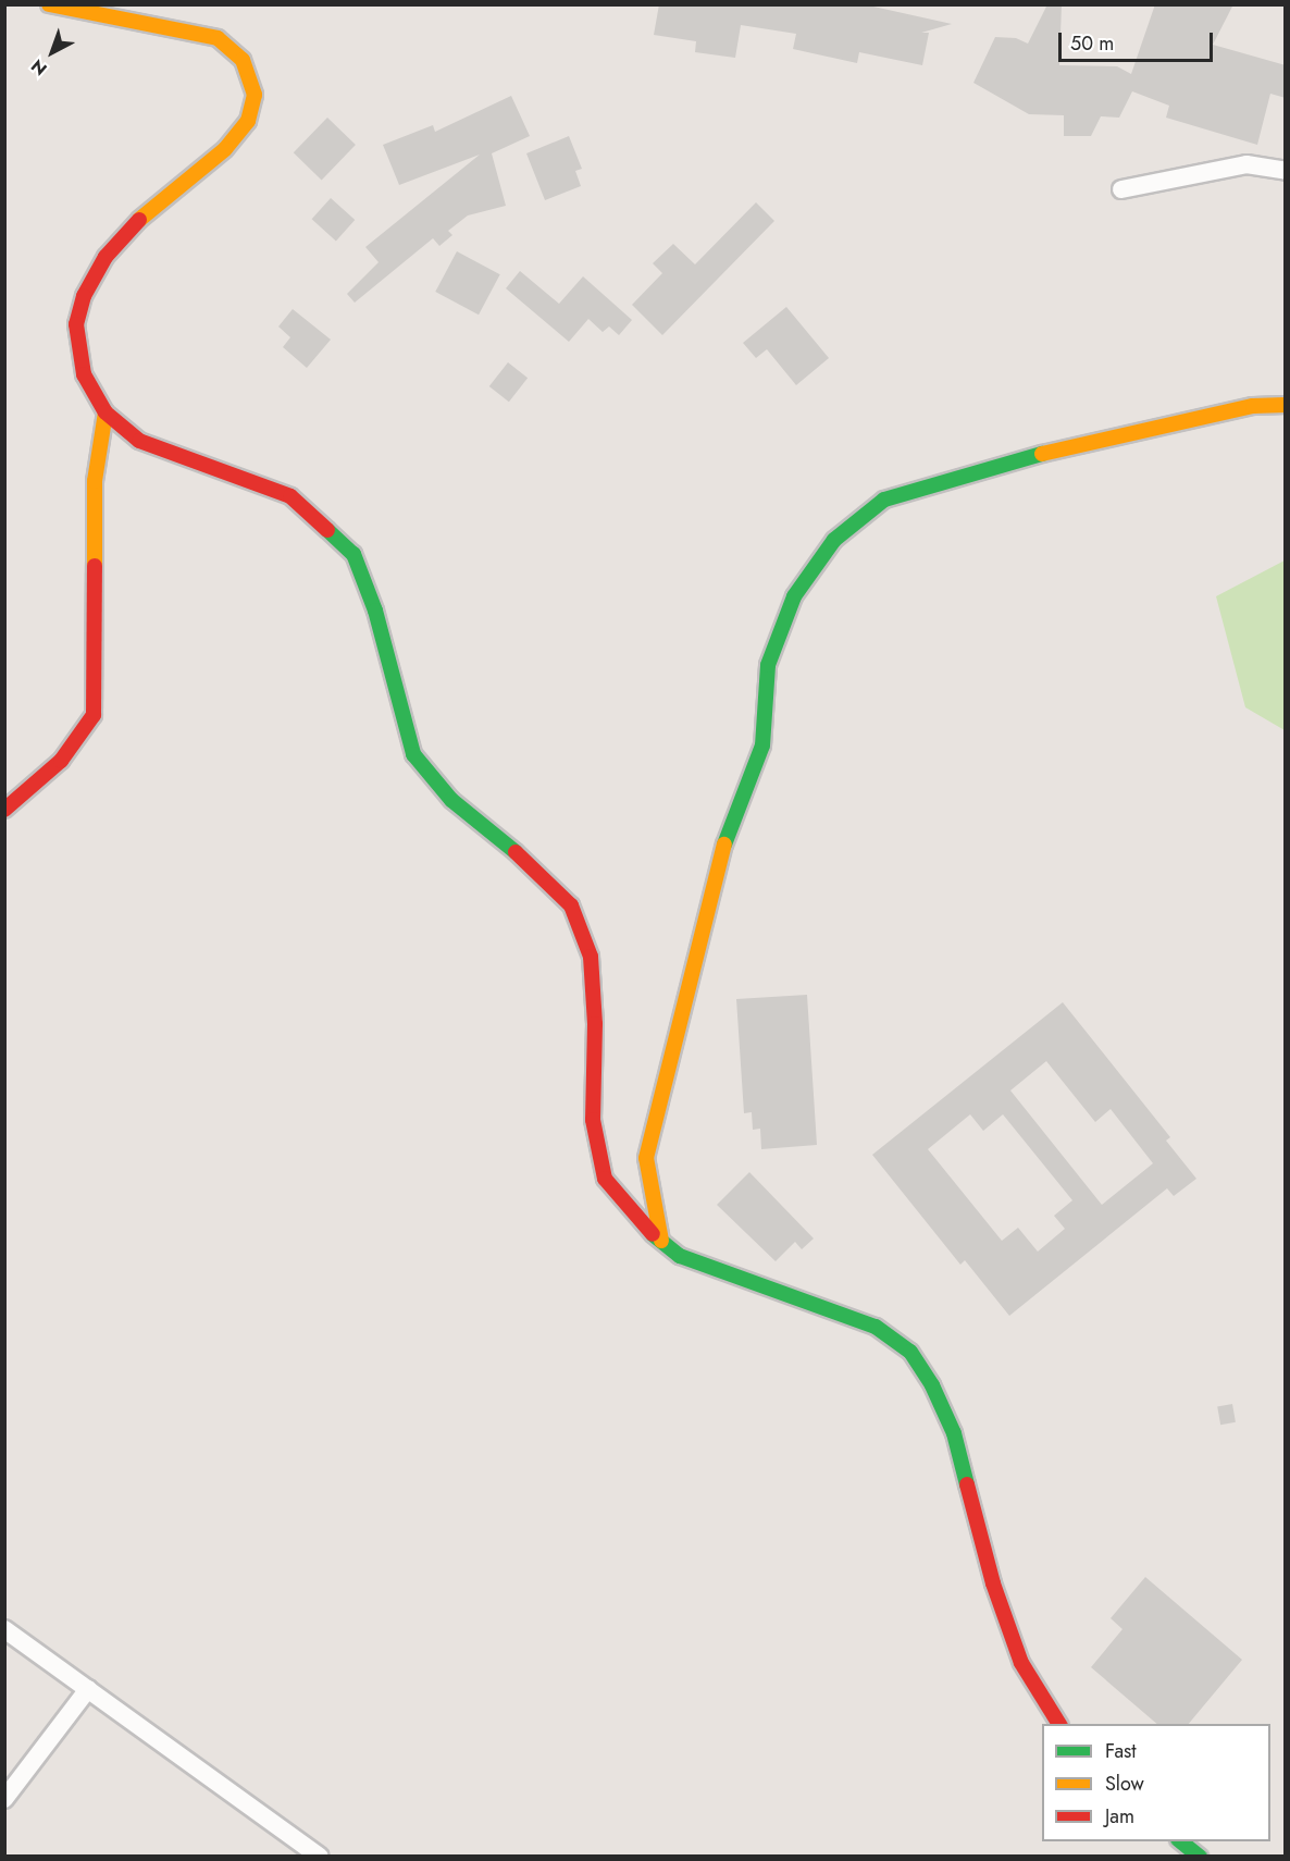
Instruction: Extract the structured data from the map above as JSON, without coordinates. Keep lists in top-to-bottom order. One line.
{"legend":["Fast","Slow","Jam"],"scale_bar":"50 m","north":"bottom left"}
